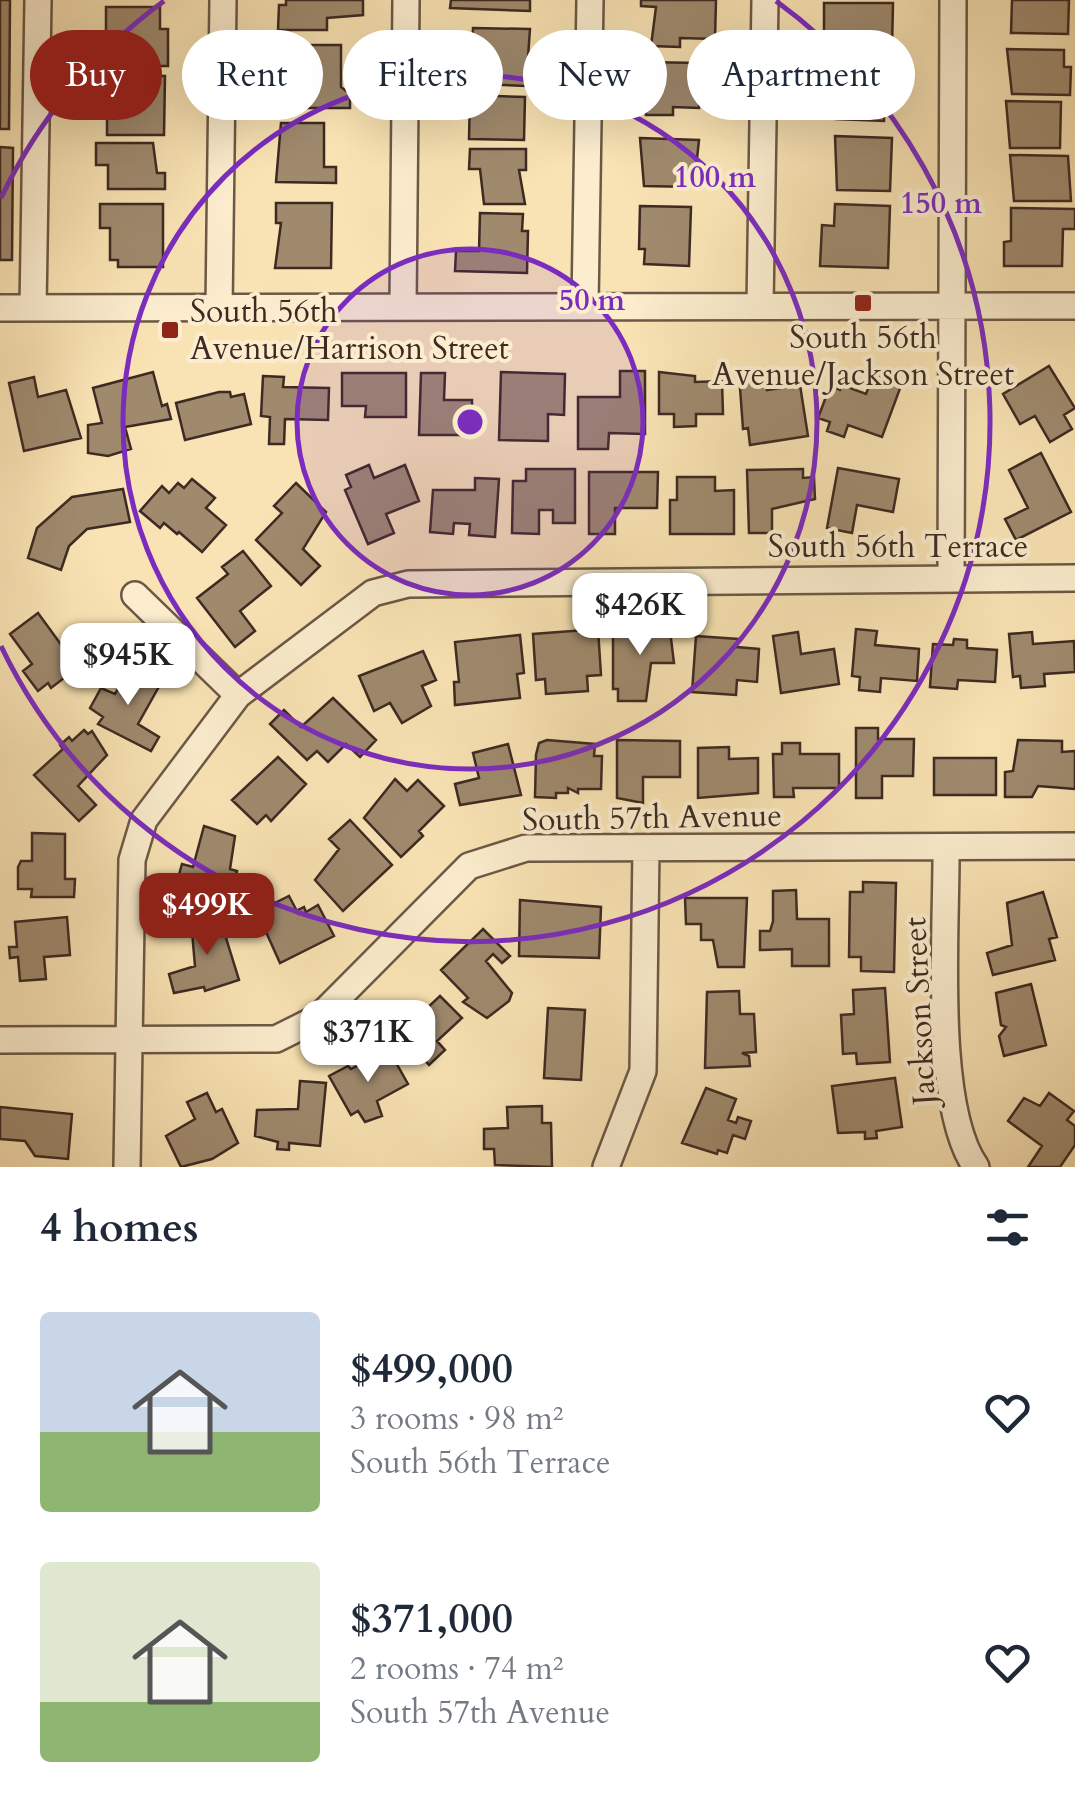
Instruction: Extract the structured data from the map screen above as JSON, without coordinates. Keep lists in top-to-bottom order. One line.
{"streets":{"street":["South 56th Terrace","South 57th Avenue","Jackson Street"]},"crossings":[["South 56th Terrace","South 57th Avenue"],["South 57th Avenue","Jackson Street"]],"places":{"transit":["South 56th Avenue/Jackson Street","South 56th Avenue/Harrison Street"]},"page":{"chip":["Buy","Rent","Filters","New","Apartment"],"price":["$426K","$945K","$499K","$371K"],"heading":"4 homes","list":[{"name":"$499,000","note":"3 rooms · 98 m² · South 56th Terrace"},{"name":"$371,000","note":"2 rooms · 74 m² · South 57th Avenue"}]},"rings":["100 m","150 m","50 m"]}
